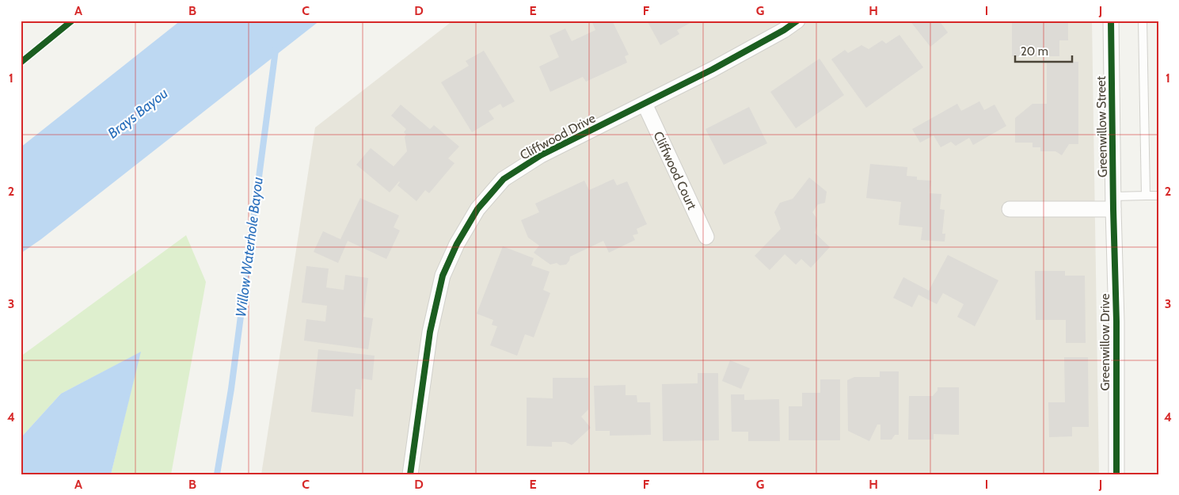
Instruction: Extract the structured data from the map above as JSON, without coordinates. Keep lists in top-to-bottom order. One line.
{"streets":{"street":["Greenwillow Street","Cliffwood Drive","Cliffwood Court","Greenwillow Drive"]},"crossings":[["Greenwillow Street","Greenwillow Drive"],["Cliffwood Drive","Cliffwood Court"]],"water":["Brays Bayou","Willow Waterhole Bayou"],"scale_bar":"20 m","grid":{"columns":["A","B","C","D","E","F","G","H","I","J"],"rows":["1","2","3","4"]}}
